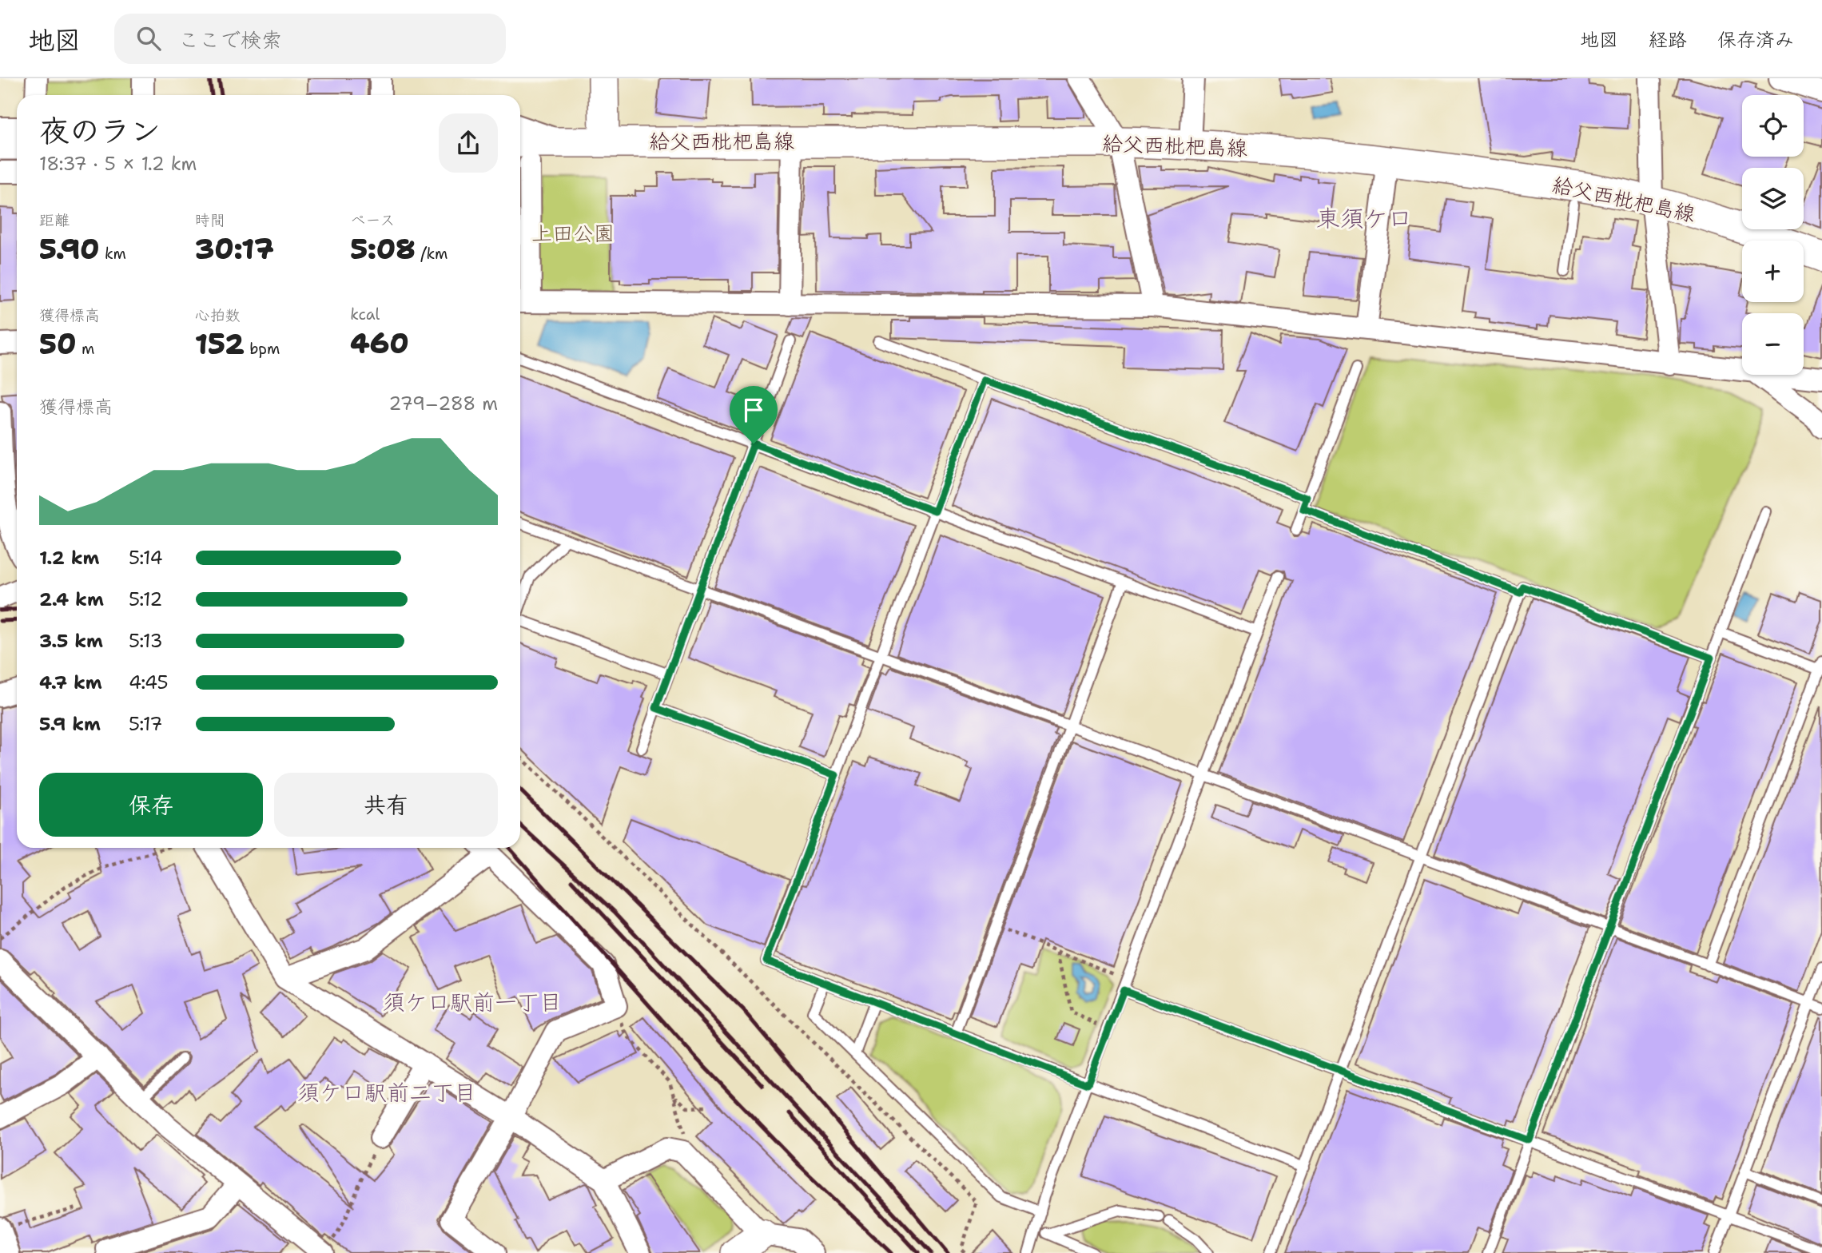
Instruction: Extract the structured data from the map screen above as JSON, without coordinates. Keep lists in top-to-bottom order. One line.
{"streets":{"main road":["給父西枇杷島線"]},"districts":["東須ケ口","須ケ口駅前一丁目","須ケ口駅前二丁目"],"parks":["上田公園"],"page":{"header":"地図","search":"ここで検索","nav":["地図","経路","保存済み"],"map_buttons":["+","−"],"heading":["夜のラン","18:37 · 5 × 1.2 km"],"stats":[["距離","5.90 km"],["時間","30:17"],["ペース","5:08 /km"],["獲得標高","50 m"],["心拍数","152 bpm"],["kcal","460"]],"chart":["獲得標高","279–288 m"],"list":[{"name":"1.2 km","note":"5:14"},{"name":"2.4 km","note":"5:12"},{"name":"3.5 km","note":"5:13"},{"name":"4.7 km","note":"4:45"},{"name":"5.9 km","note":"5:17"}],"buttons":["保存","共有"]}}
